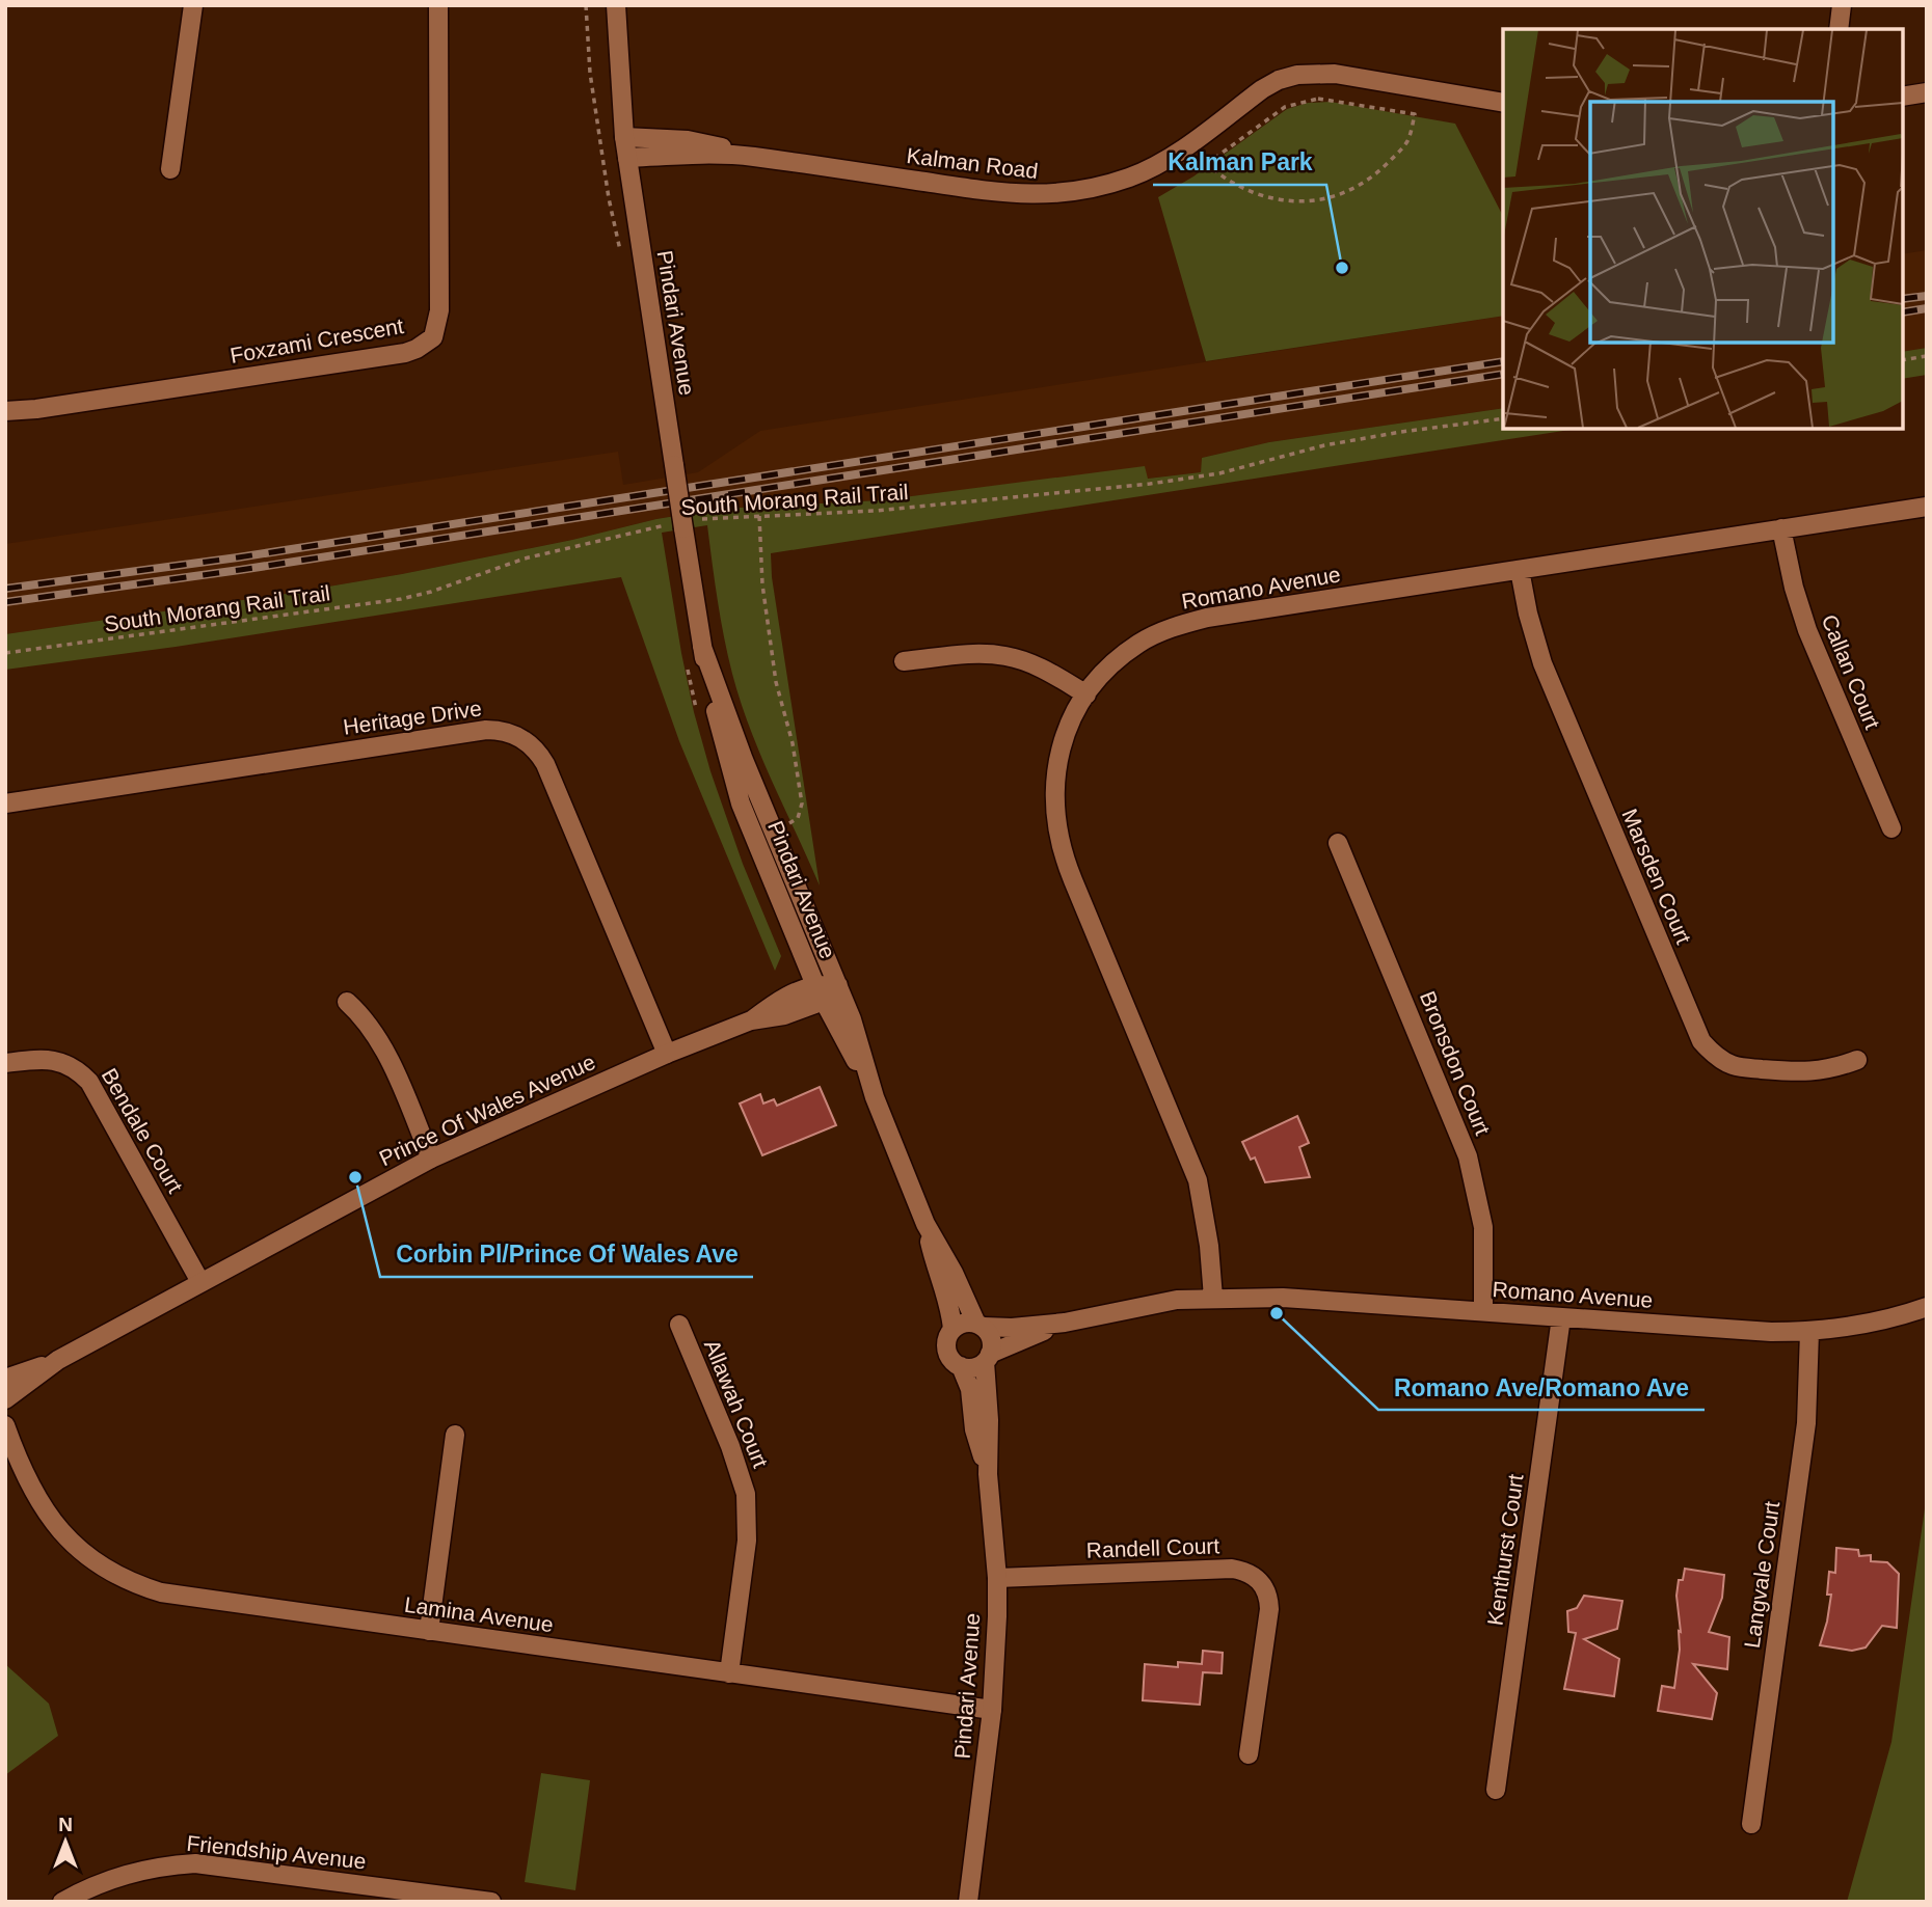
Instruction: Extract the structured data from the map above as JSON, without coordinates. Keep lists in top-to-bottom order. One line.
{"streets":{"street":["Kalman Road","Pindari Avenue","Foxzami Crescent","Romano Avenue","Callan Court","Heritage Drive","Marsden Court","Bronsdon Court","Prince Of Wales Avenue","Bendale Court","Allawah Court","Randell Court","Kenthurst Court","Langvale Court","Lamina Avenue","Friendship Avenue"],"path":["South Morang Rail Trail"]},"crossings":[["Kalman Road","Pindari Avenue"],["Pindari Avenue","South Morang Rail Trail"],["Pindari Avenue","Romano Avenue"],["Pindari Avenue","Prince Of Wales Avenue"],["Pindari Avenue","Randell Court"],["Pindari Avenue","Lamina Avenue"],["Romano Avenue","Callan Court"],["Romano Avenue","Marsden Court"],["Romano Avenue","Bronsdon Court"],["Romano Avenue","Kenthurst Court"],["Romano Avenue","Langvale Court"],["Heritage Drive","Prince Of Wales Avenue"],["Prince Of Wales Avenue","Bendale Court"],["Allawah Court","Lamina Avenue"]],"places":["Kalman Park","Corbin Pl/Prince Of Wales Ave","Romano Ave/Romano Ave"],"north":"top"}
